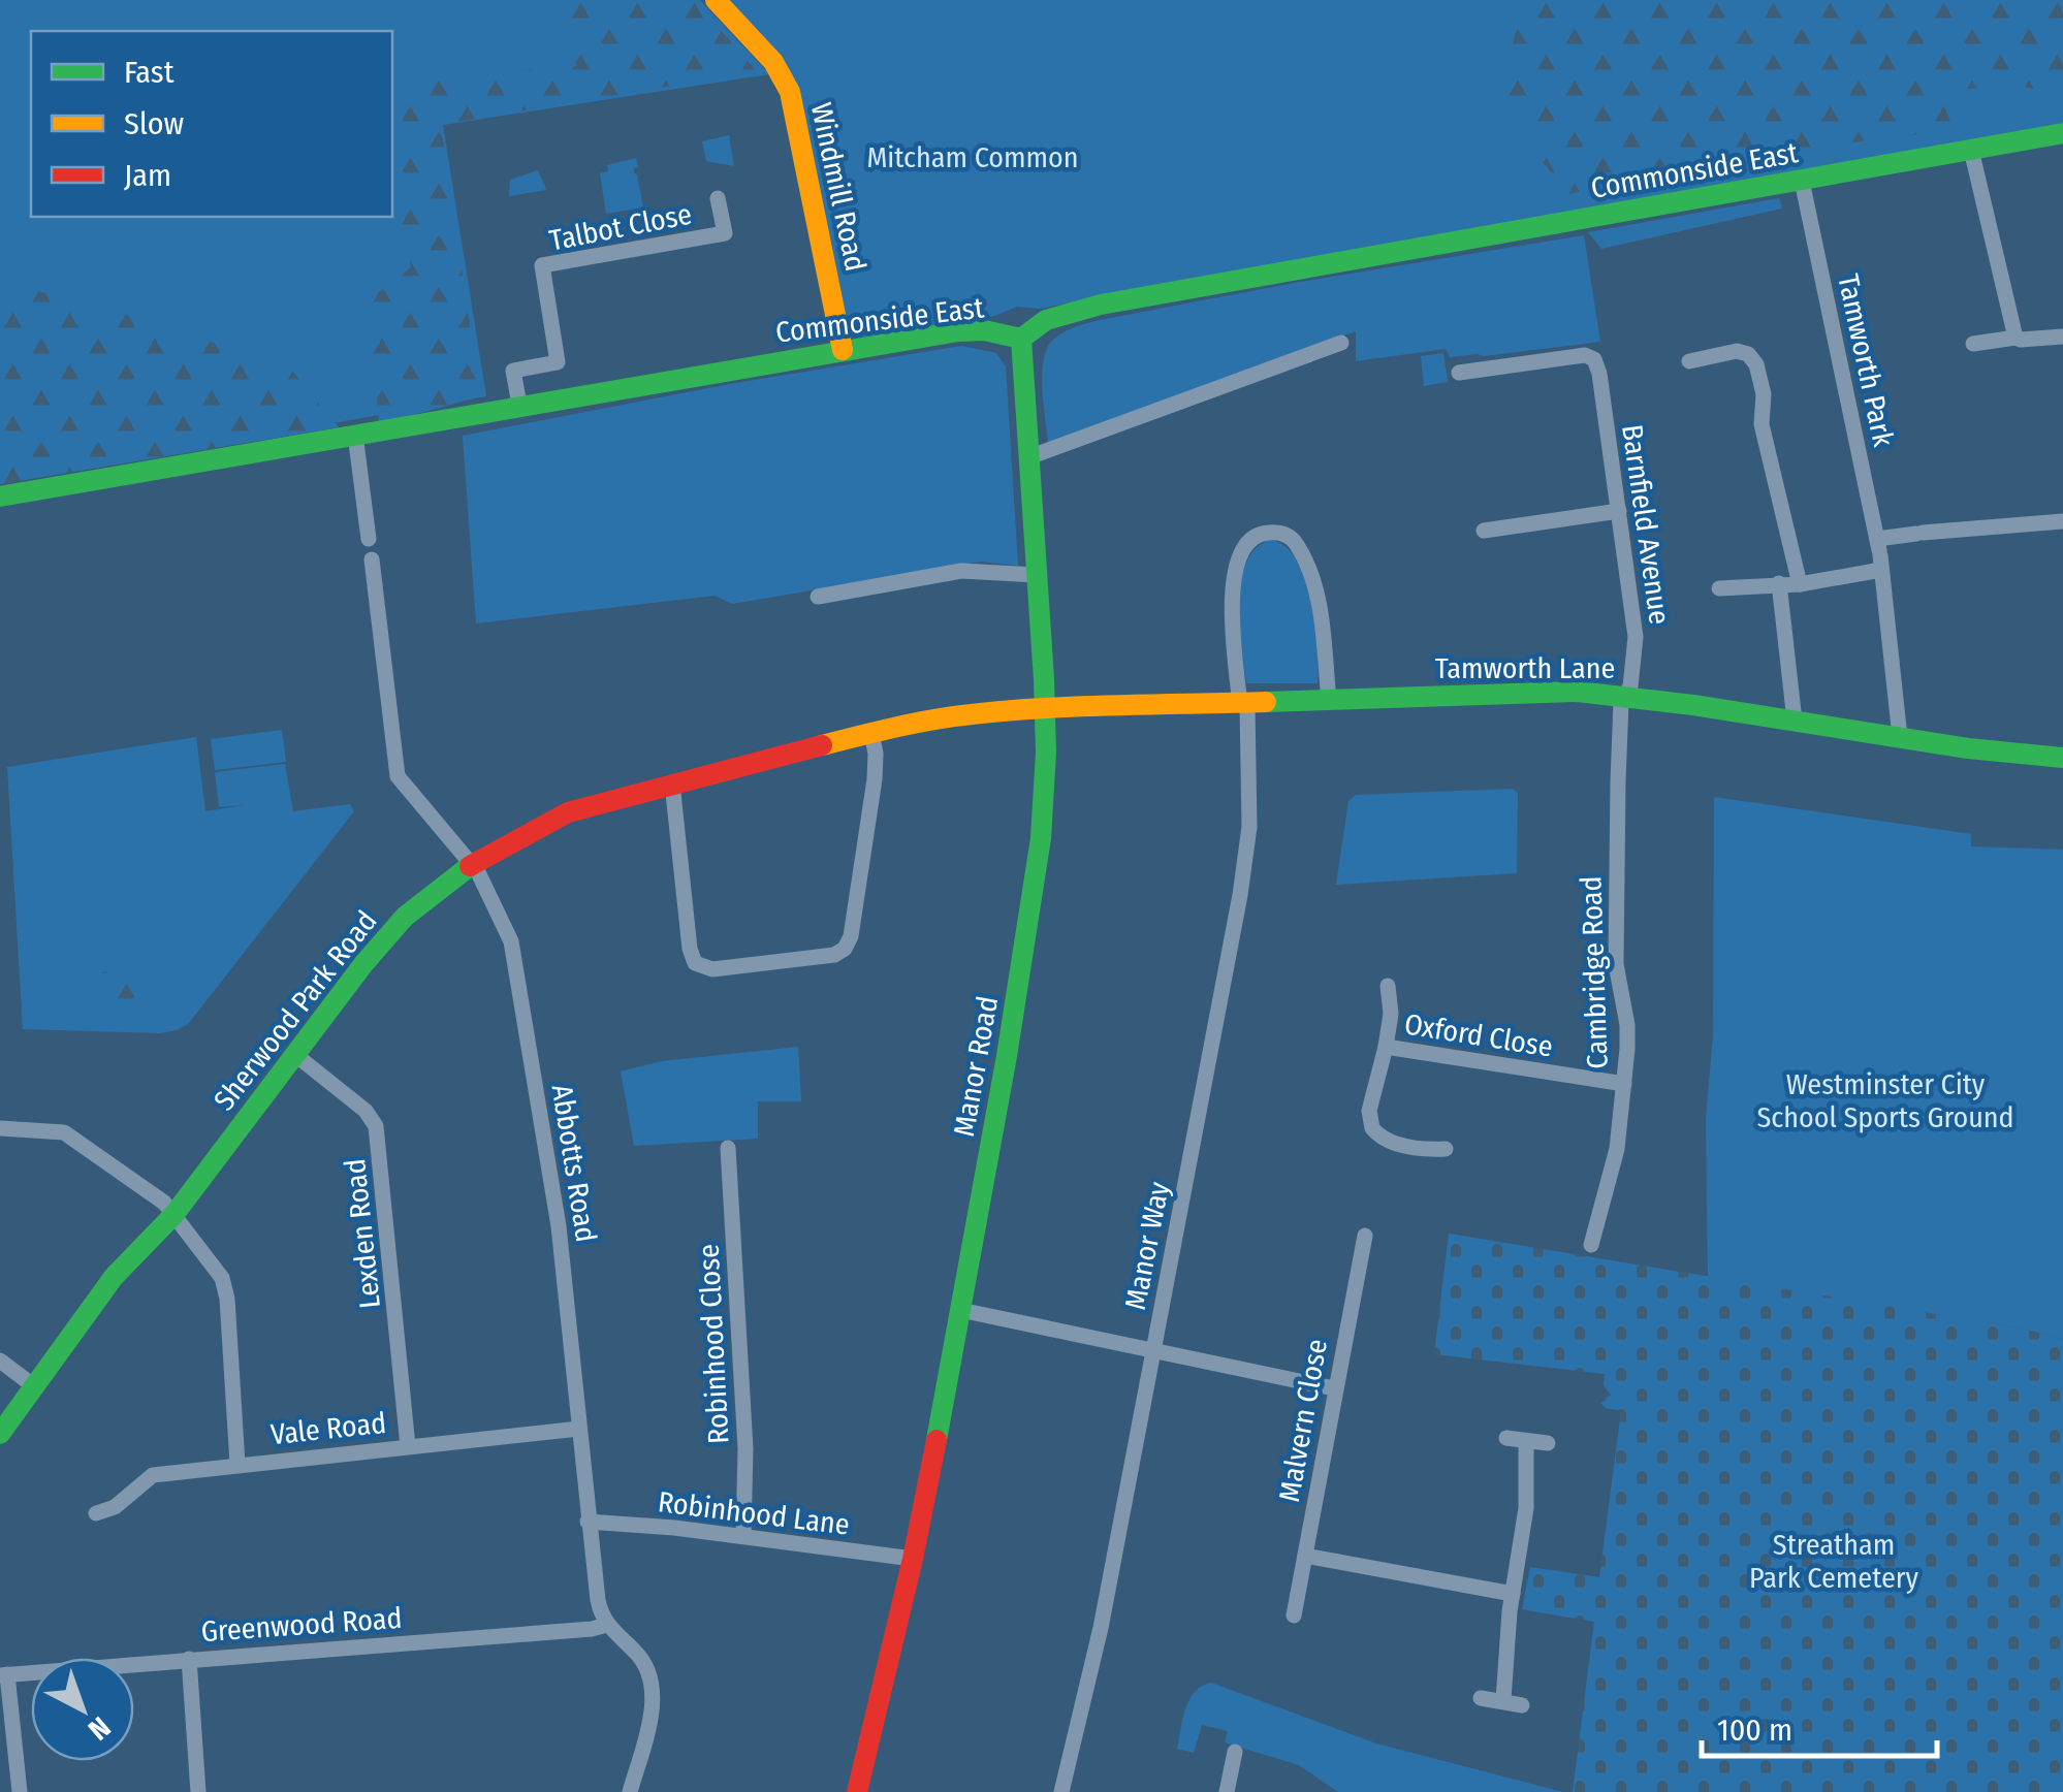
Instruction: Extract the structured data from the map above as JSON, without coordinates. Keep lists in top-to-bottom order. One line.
{"streets":{"street":["Commonside East","Windmill Road","Talbot Close","Tamworth Park","Barnfield Avenue","Tamworth Lane","Cambridge Road","Sherwood Park Road","Oxford Close","Manor Road","Abbotts Road","Lexden Road","Manor Way","Robinhood Close","Malvern Close","Vale Road","Robinhood Lane","Greenwood Road"]},"crossings":[["Commonside East","Windmill Road"],["Commonside East","Talbot Close"],["Commonside East","Tamworth Park"],["Commonside East","Manor Road"],["Tamworth Park","Tamworth Lane"],["Barnfield Avenue","Tamworth Lane"],["Barnfield Avenue","Cambridge Road"],["Tamworth Lane","Cambridge Road"],["Tamworth Lane","Sherwood Park Road"],["Tamworth Lane","Manor Road"],["Tamworth Lane","Manor Way"],["Cambridge Road","Oxford Close"],["Sherwood Park Road","Manor Road"],["Sherwood Park Road","Abbotts Road"],["Sherwood Park Road","Lexden Road"],["Manor Road","Robinhood Lane"],["Abbotts Road","Vale Road"],["Abbotts Road","Robinhood Lane"],["Abbotts Road","Greenwood Road"],["Lexden Road","Vale Road"],["Robinhood Close","Robinhood Lane"]],"parks":["Mitcham Common","Westminster City School Sports Ground","Streatham Park Cemetery"],"legend":["Fast","Slow","Jam"],"scale_bar":"100 m","north":"bottom right"}
